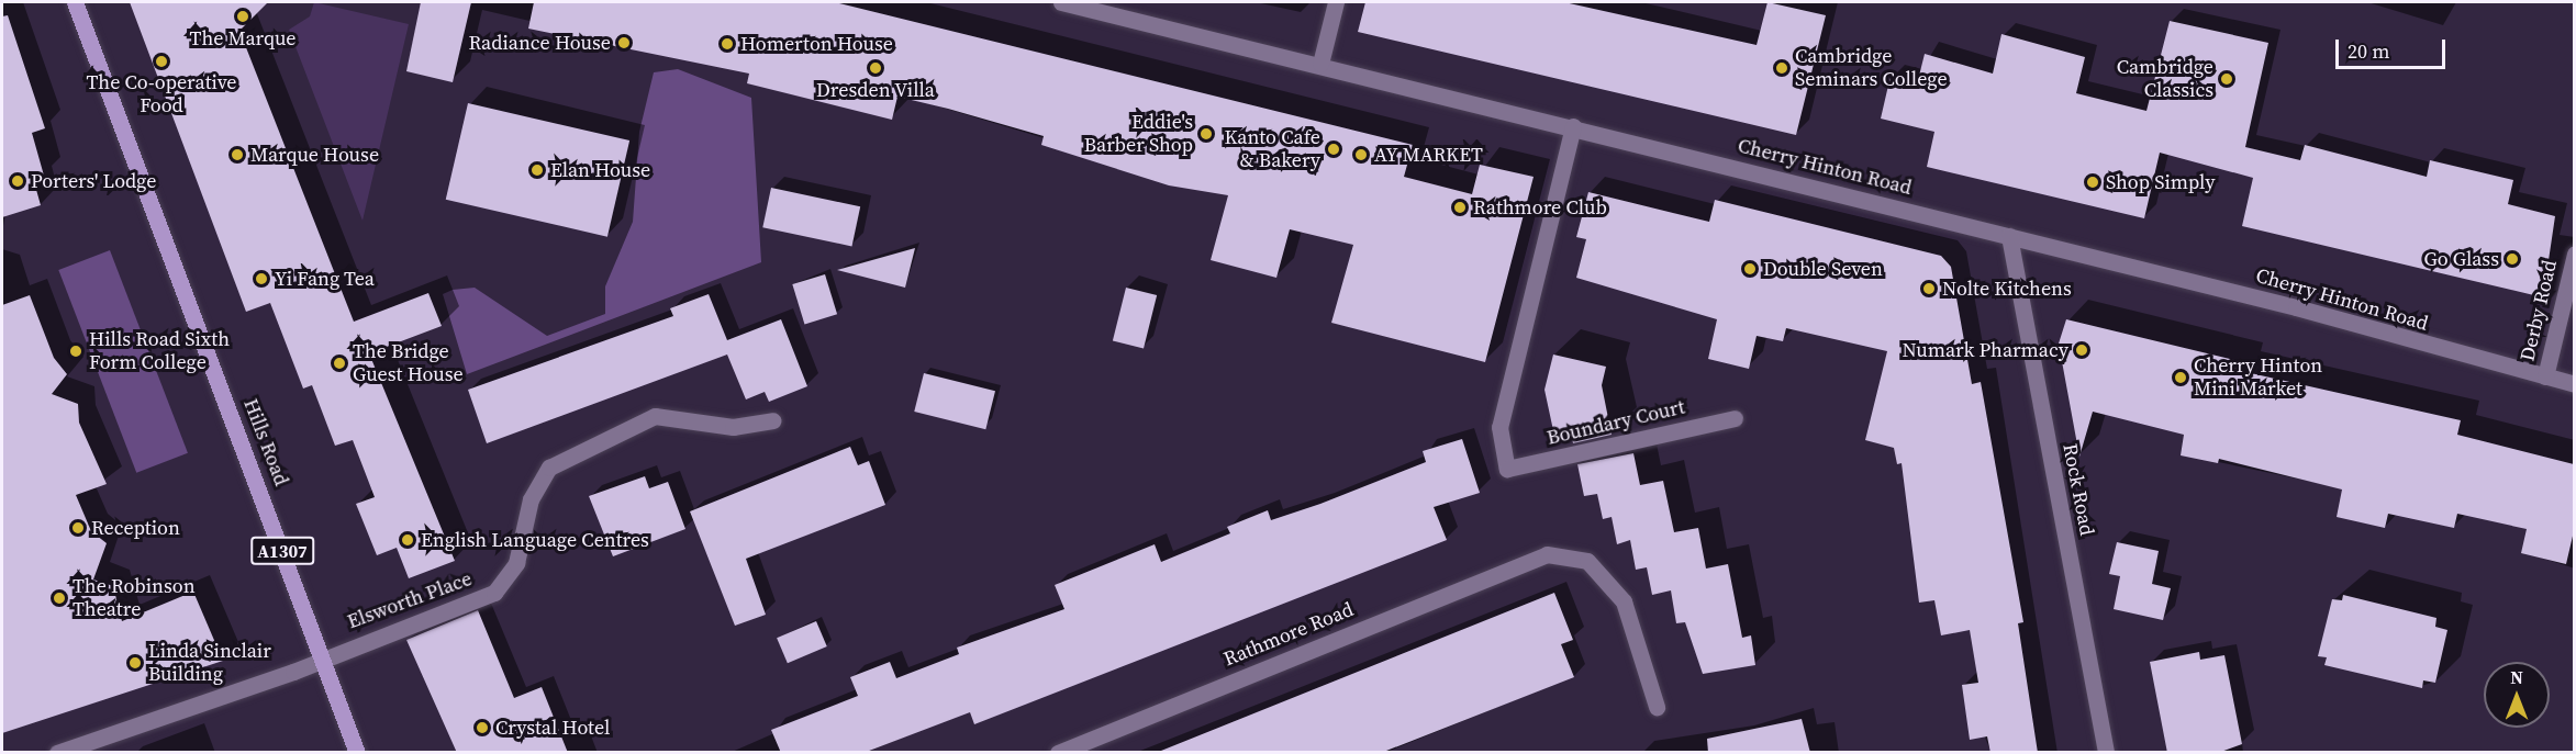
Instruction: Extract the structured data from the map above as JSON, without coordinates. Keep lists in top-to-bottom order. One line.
{"streets":{"main road":["Hills Road","A1307"],"street":["Cherry Hinton Road","Derby Road","Boundary Court","Rock Road","Elsworth Place","Rathmore Road"]},"crossings":[["Cherry Hinton Road","Derby Road"],["Cherry Hinton Road","Boundary Court"],["Cherry Hinton Road","Rock Road"],["Hills Road","Elsworth Place"]],"places":["The Marque","Radiance House","Homerton House","The Co-operative Food","Dresden Villa","Cambridge Seminars College","Cambridge Classics","Eddie's Barber Shop","Kanto Cafe & Bakery","Marque House","AY MARKET","Elan House","Porters' Lodge","Shop Simply","Rathmore Club","Go Glass","Double Seven","Yi Fang Tea","Nolte Kitchens","Numark Pharmacy","Hills Road Sixth Form College","The Bridge Guest House","Cherry Hinton Mini Market","Reception","English Language Centres","The Robinson Theatre","Linda Sinclair Building","Crystal Hotel"],"scale_bar":"20 m","north":"top"}
